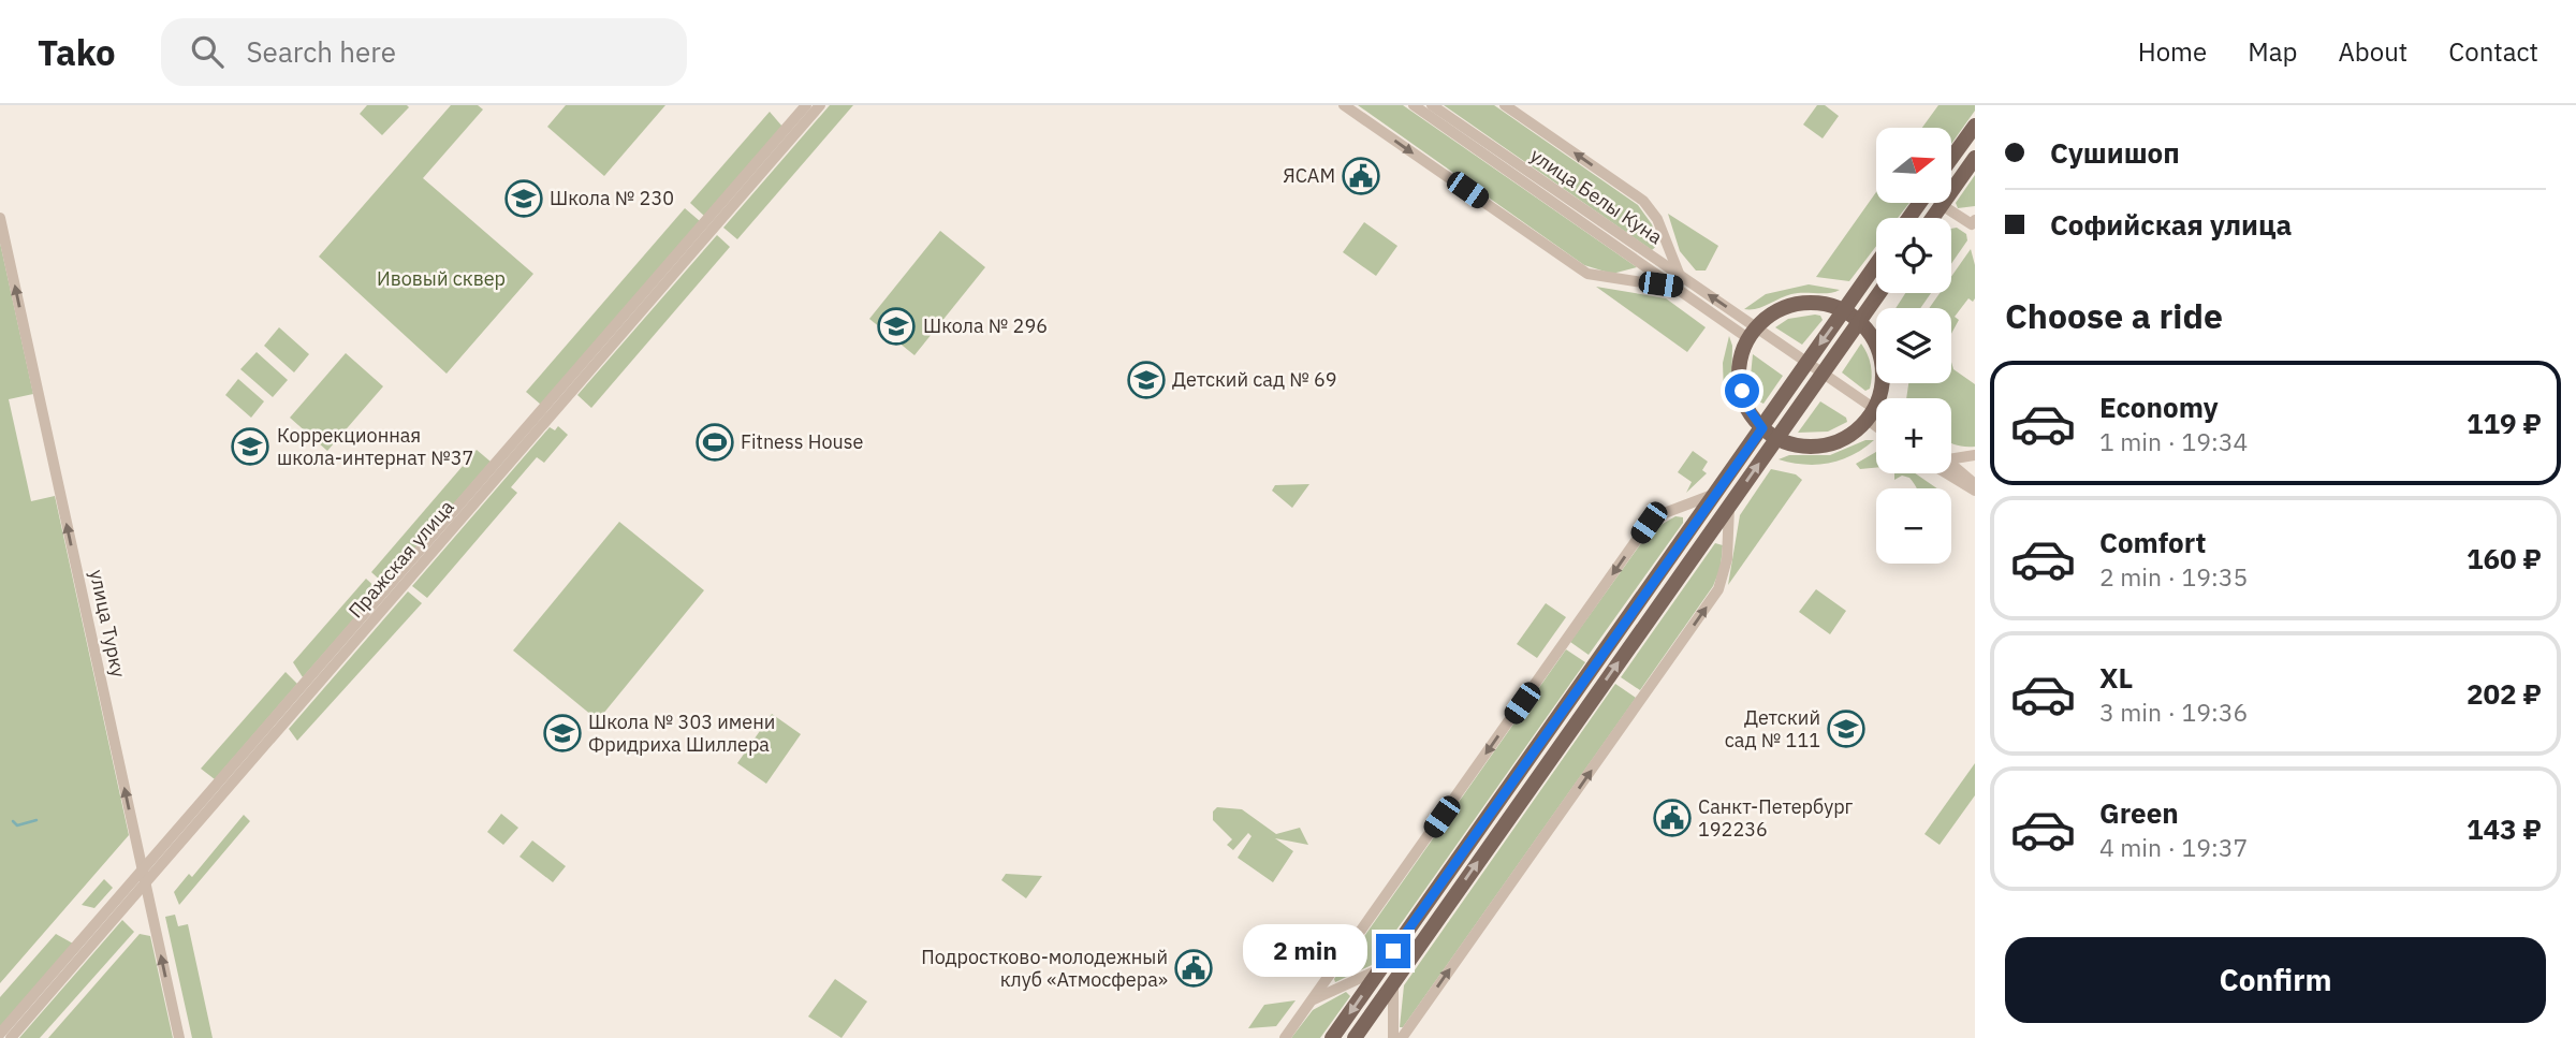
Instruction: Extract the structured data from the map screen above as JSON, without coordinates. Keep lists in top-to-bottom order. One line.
{"streets":{"street":["улица Белы Куна","Пражская улица","улица Турку"]},"crossings":[["Пражская улица","улица Турку"]],"one_way":["улица Турку"],"parks":["Ивовый сквер"],"places":{"public building":["ЯСАМ","Санкт-Петербург 192236","Подростково-молодежный клуб «Атмосфера»"],"school or university":["Школа № 230","Школа № 296","Детский сад № 69","Коррекционная школа-интернат №37","Детский сад № 111","Школа № 303 имени Фридриха Шиллера"],"sports":["Fitness House"]},"north":"right","page":{"header":"Tako","search":"Search here","nav":["Home","Map","About","Contact"],"banner":["Сушишоп","Софийская улица"],"map_buttons":["+","−"],"heading":"Choose a ride","list":[{"name":"Economy","note":"1 min · 19:34","value":"119 ₽"},{"name":"Comfort","note":"2 min · 19:35","value":"160 ₽"},{"name":"XL","note":"3 min · 19:36","value":"202 ₽"},{"name":"Green","note":"4 min · 19:37","value":"143 ₽"}],"buttons":"Confirm","bubble":"2 min"}}
